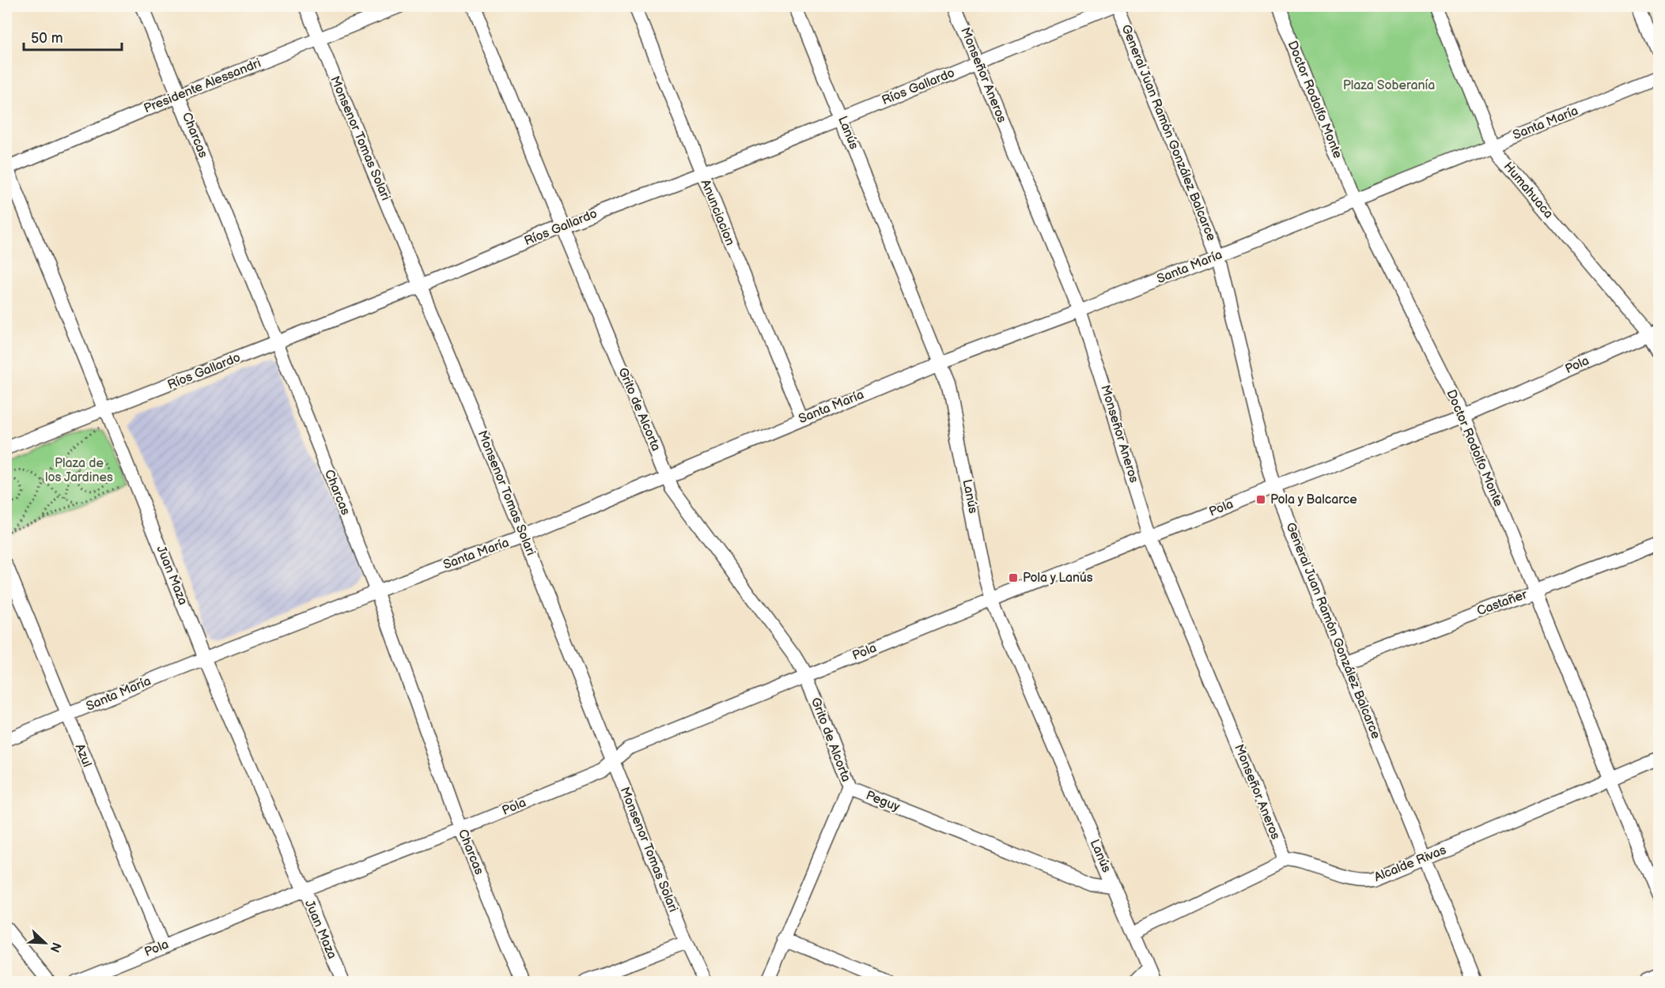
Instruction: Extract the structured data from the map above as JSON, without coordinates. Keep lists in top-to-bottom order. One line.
{"streets":{"street":["Monseñor Aneros","Presidente Alessandri","Ríos Gallardo","Doctor Rodolfo Monte","Santa María","Lanús","General Juan Ramón González Balcarce","Charcas","Monsenor Tomas Solari","Humahuaca","Anunciacion","Pola","Grito de Alcorta","Juan Maza","Castañer","Azul","Peguy","Alcalde Rivas"]},"crossings":[["Monseñor Aneros","Ríos Gallardo"],["Monseñor Aneros","Santa María"],["Monseñor Aneros","Pola"],["Monseñor Aneros","Alcalde Rivas"],["Presidente Alessandri","Charcas"],["Presidente Alessandri","Monsenor Tomas Solari"],["Presidente Alessandri","Juan Maza"],["Ríos Gallardo","Lanús"],["Ríos Gallardo","General Juan Ramón González Balcarce"],["Ríos Gallardo","Charcas"],["Ríos Gallardo","Monsenor Tomas Solari"],["Ríos Gallardo","Anunciacion"],["Ríos Gallardo","Grito de Alcorta"],["Ríos Gallardo","Juan Maza"],["Doctor Rodolfo Monte","Santa María"],["Doctor Rodolfo Monte","Pola"],["Doctor Rodolfo Monte","Castañer"],["Doctor Rodolfo Monte","Alcalde Rivas"],["Santa María","Lanús"],["Santa María","General Juan Ramón González Balcarce"],["Santa María","Charcas"],["Santa María","Monsenor Tomas Solari"],["Santa María","Humahuaca"],["Santa María","Anunciacion"],["Santa María","Grito de Alcorta"],["Santa María","Juan Maza"],["Santa María","Azul"],["Lanús","Pola"],["Lanús","Peguy"],["General Juan Ramón González Balcarce","Pola"],["General Juan Ramón González Balcarce","Castañer"],["General Juan Ramón González Balcarce","Alcalde Rivas"],["Charcas","Pola"],["Monsenor Tomas Solari","Pola"],["Humahuaca","Pola"],["Pola","Grito de Alcorta"],["Pola","Juan Maza"],["Pola","Azul"],["Grito de Alcorta","Peguy"]],"parks":["Plaza Soberanía","Plaza de los Jardines"],"places":{"transit":["Pola y Balcarce","Pola y Lanús"]},"scale_bar":"50 m","north":"bottom right"}
